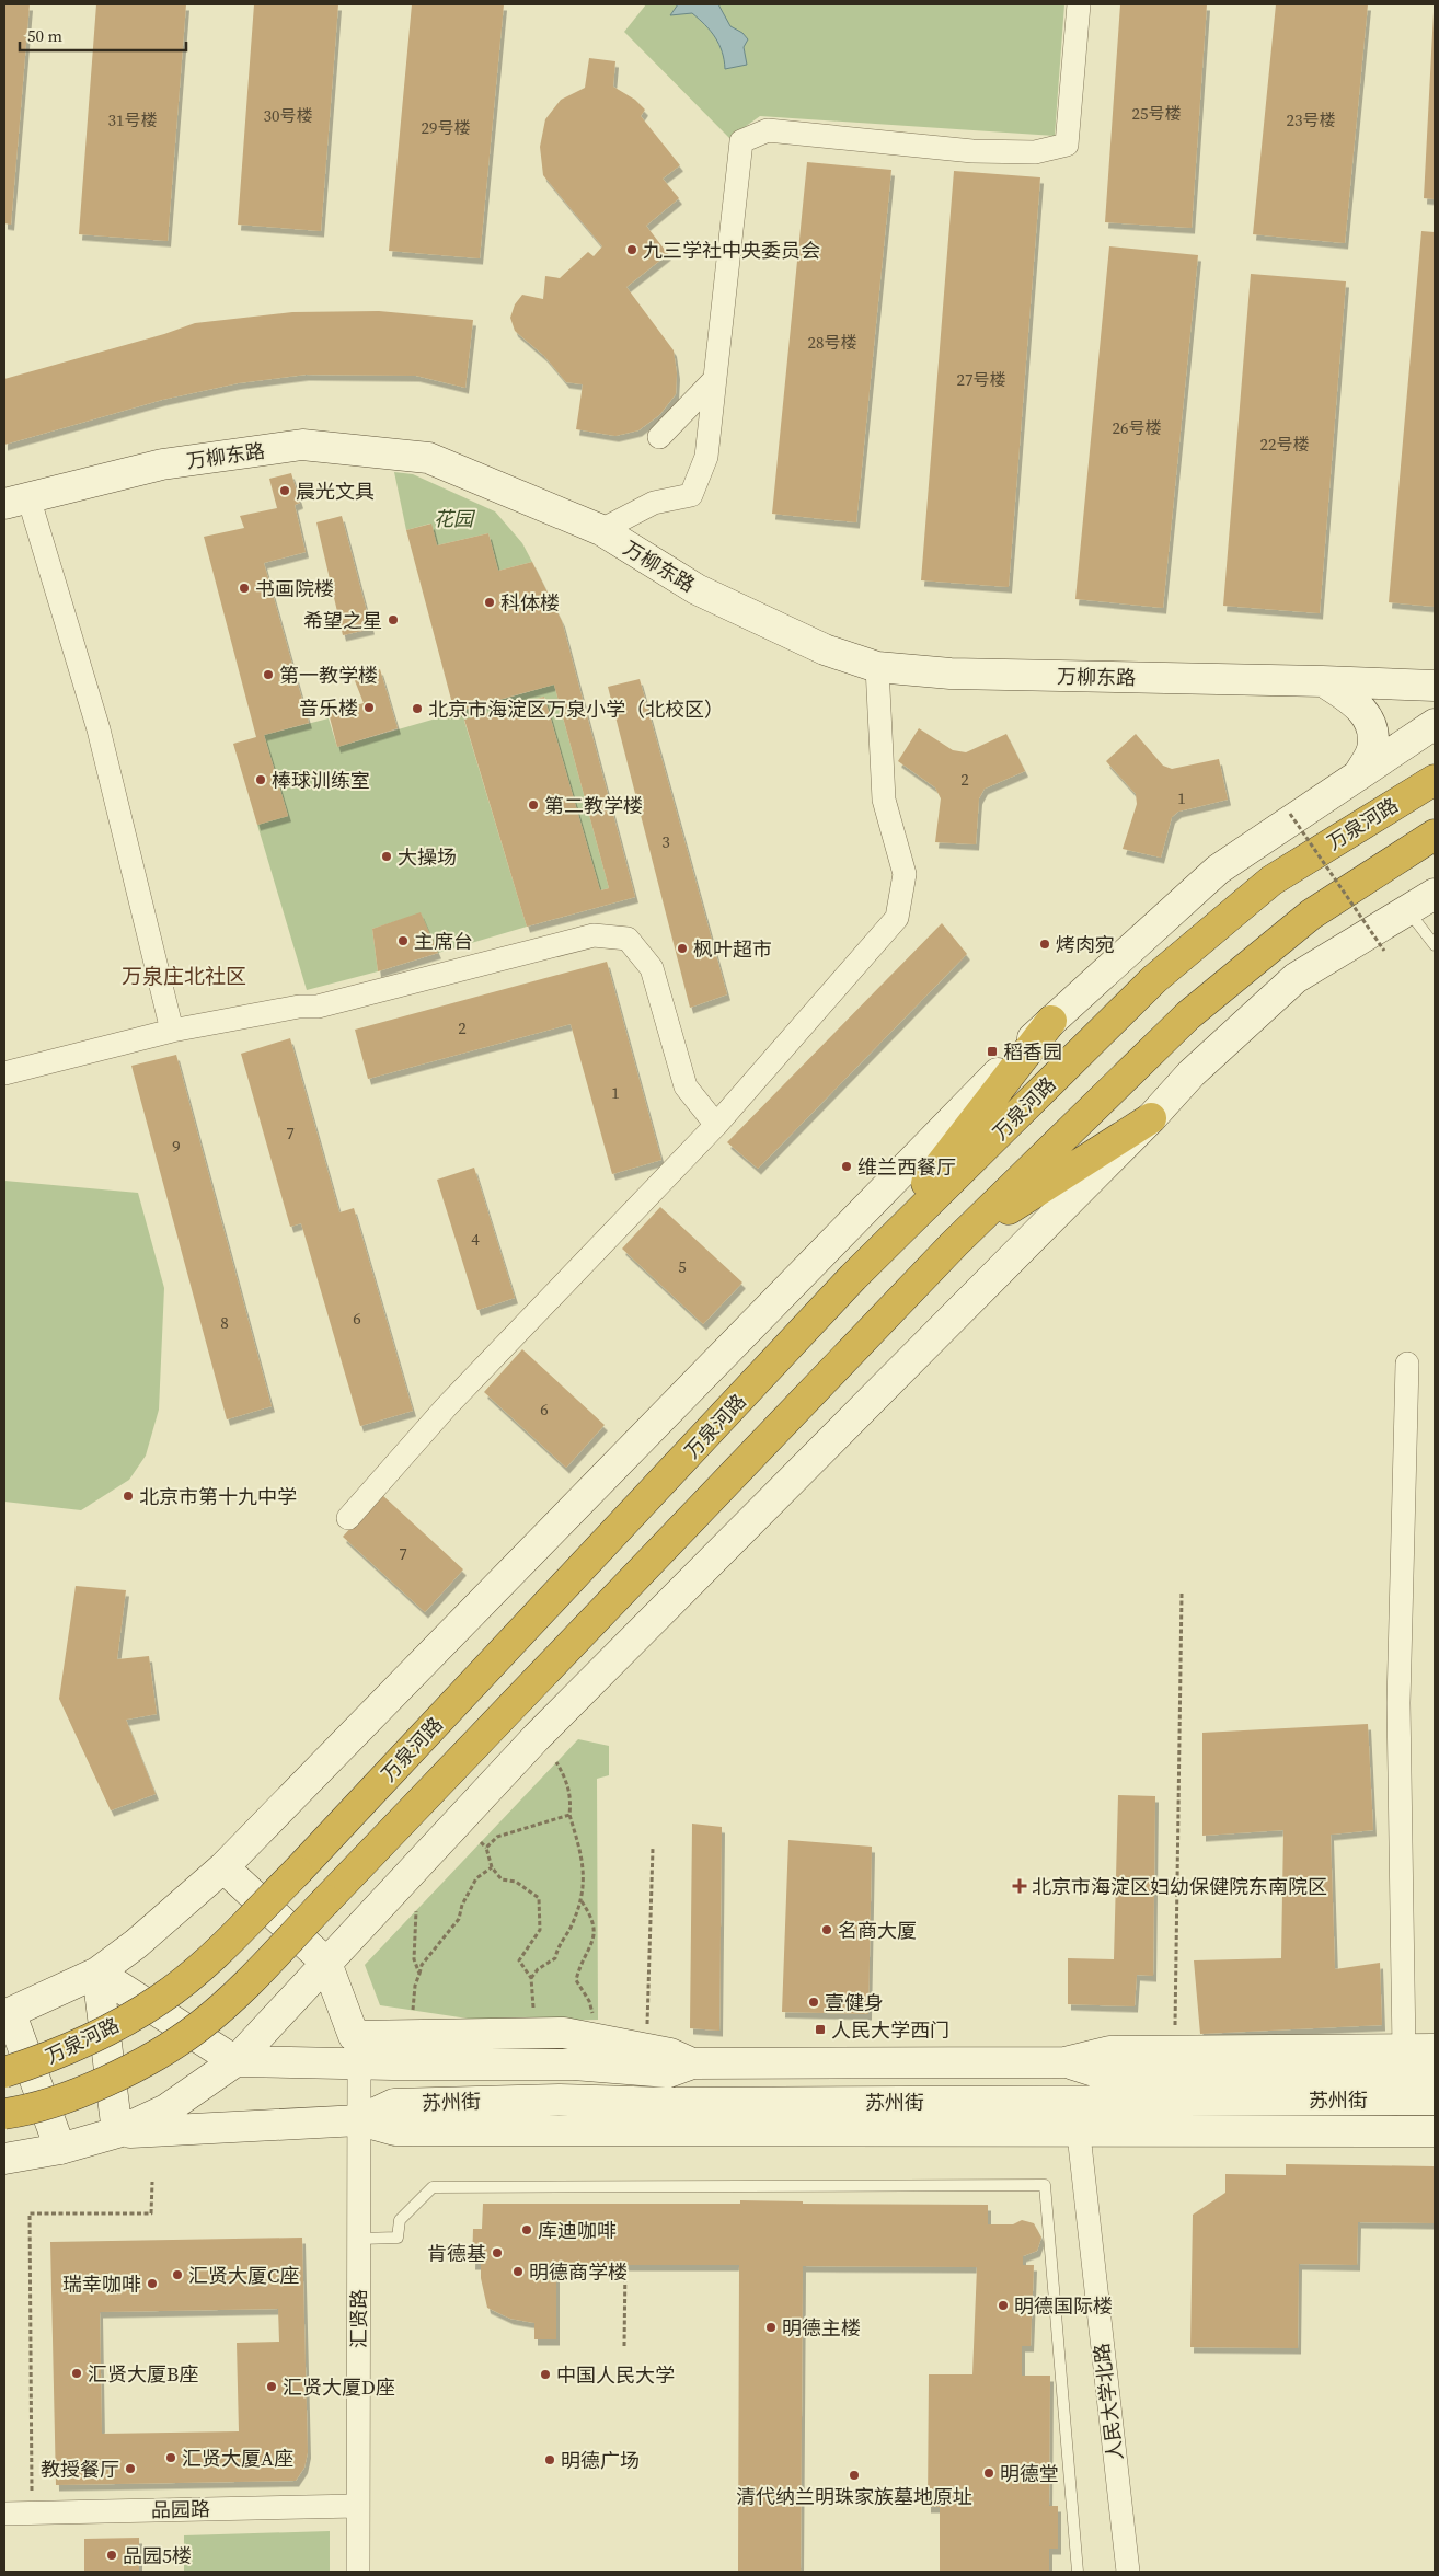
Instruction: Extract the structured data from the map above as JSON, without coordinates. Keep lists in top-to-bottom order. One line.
{"streets":{"highway":["万泉河路"],"street":["万柳东路","苏州街","汇贤路","人民大学北路","品园路"]},"crossings":[["苏州街","汇贤路"],["苏州街","人民大学北路"],["汇贤路","品园路"]],"districts":["万泉庄北社区"],"parks":["花园"],"places":{"other":["九三学社中央委员会","晨光文具","书画院楼","科体楼","希望之星","第一教学楼","音乐楼","北京市海淀区万泉小学（北校区）","棒球训练室","第二教学楼","大操场","主席台","烤肉宛","枫叶超市","维兰西餐厅","北京市第十九中学","名商大厦","壹健身","库迪咖啡","肯德基","明德商学楼","汇贤大厦C座","瑞幸咖啡","明德国际楼","明德主楼","汇贤大厦B座","中国人民大学","汇贤大厦D座","汇贤大厦A座","明德广场","教授餐厅","明德堂","清代纳兰明珠家族墓地原址","品园5楼"],"transit":["稻香园","人民大学西门"],"health":["北京市海淀区妇幼保健院东南院区"]},"house_numbers":["25号楼","30号楼","31号楼","23号楼","29号楼","28号楼","27号楼","26号楼","22号楼","2","1","3","2","1","7","9","4","5","6","8","6","7"],"scale_bar":"50 m"}
